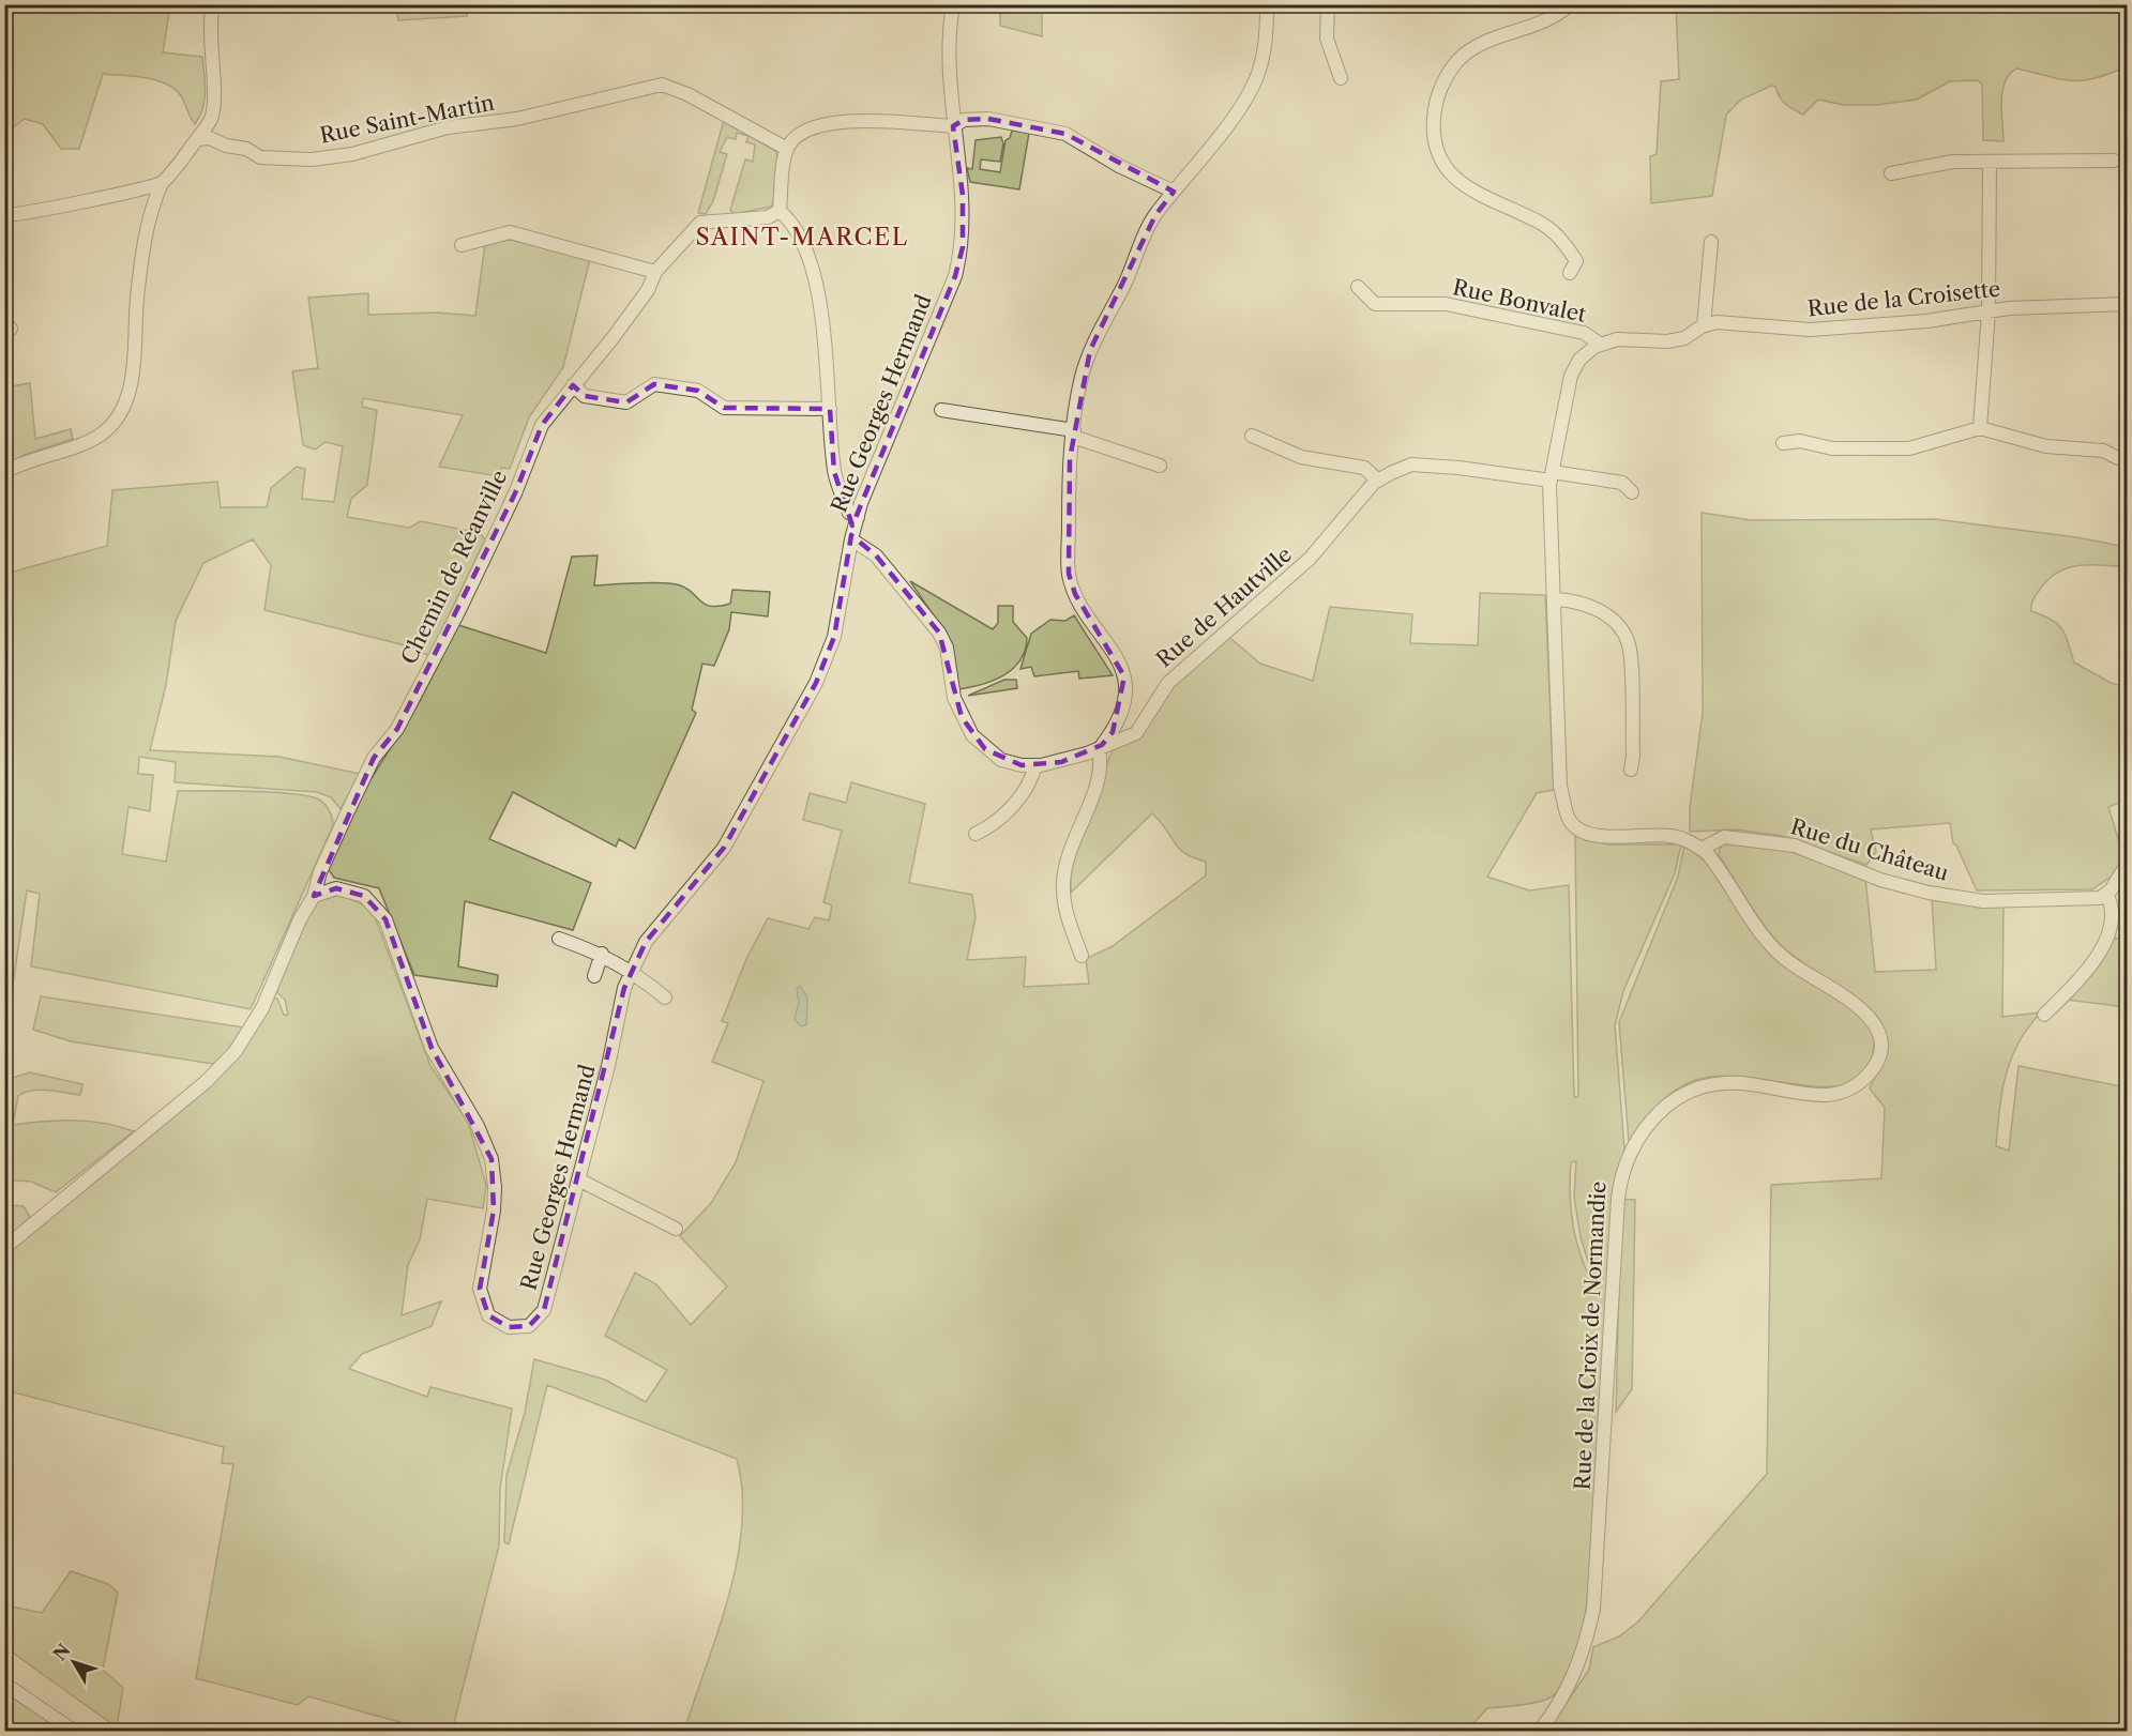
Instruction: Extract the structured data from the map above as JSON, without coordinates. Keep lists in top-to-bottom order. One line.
{"streets":{"street":["Rue Saint-Martin","Rue de la Croisette","Rue Bonvalet","Rue Georges Hermand","Chemin de Réanville","Rue de Hautville","Rue du Château","Rue de la Croix de Normandie"]},"crossings":[["Rue de la Croisette","Rue Bonvalet"],["Rue Georges Hermand","Chemin de Réanville"],["Rue Georges Hermand","Rue de Hautville"],["Rue de Hautville","Rue de la Croix de Normandie"],["Rue du Château","Rue de la Croix de Normandie"]],"districts":["SAINT-MARCEL"],"north":"top left"}
